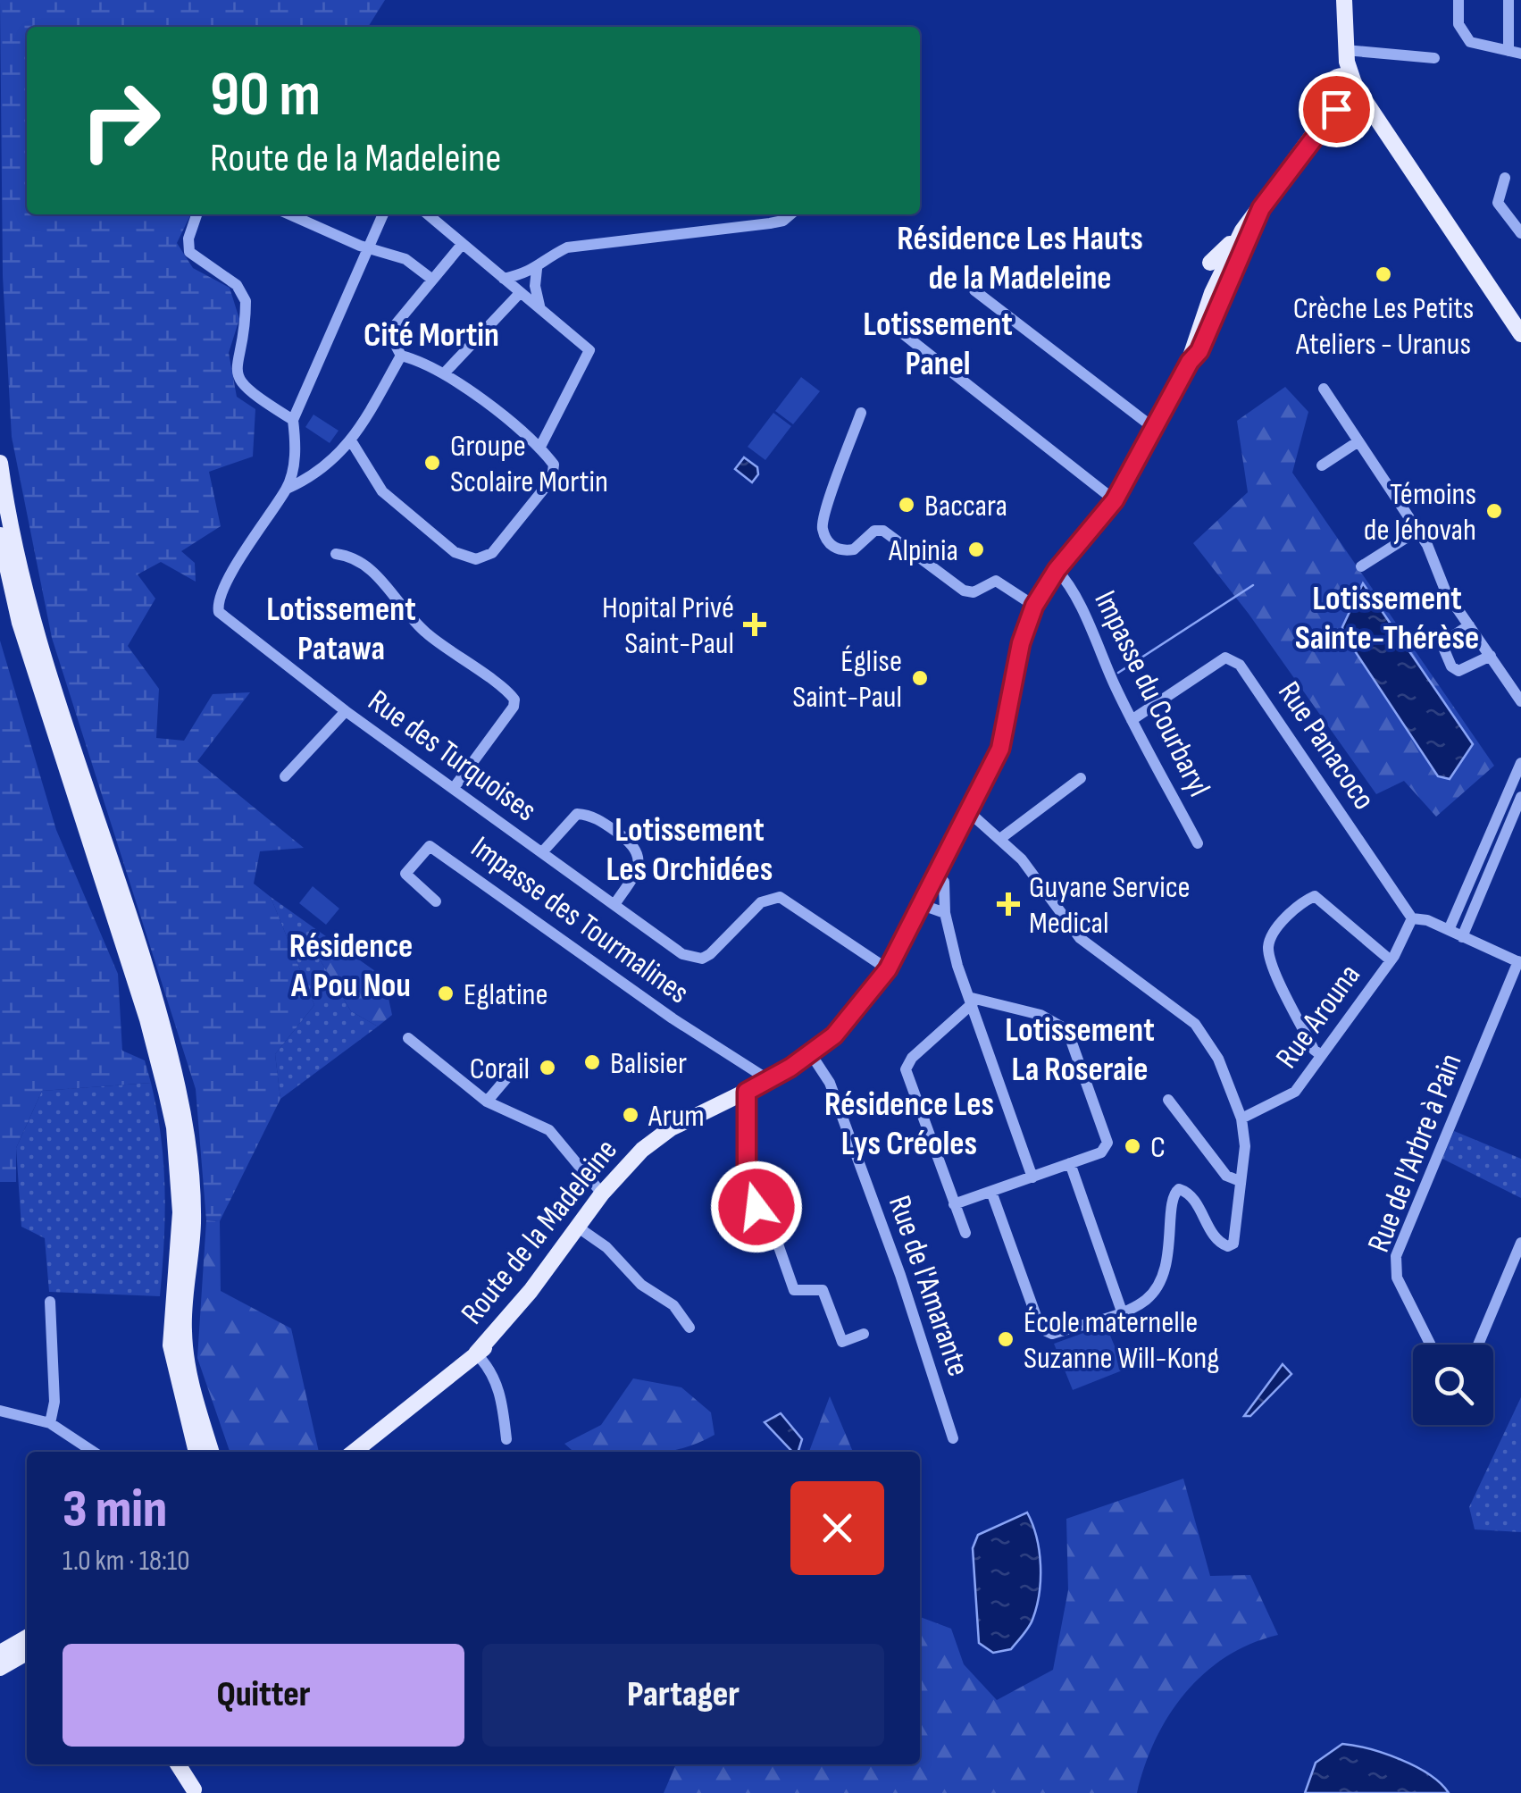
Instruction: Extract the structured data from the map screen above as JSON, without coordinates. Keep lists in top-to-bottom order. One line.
{"streets":{"main road":["Route de la Madeleine"],"street":["Impasse du Courbaryl","Rue Panacoco","Rue des Turquoises","Impasse des Tourmalines","Rue Arouna","Rue de l'Arbre à Pain","Rue de l'Amarante"]},"crossings":[["Impasse du Courbaryl","Rue Panacoco"],["Impasse du Courbaryl","Route de la Madeleine"],["Rue Panacoco","Rue Arouna"],["Rue Panacoco","Rue de l'Arbre à Pain"],["Rue des Turquoises","Route de la Madeleine"],["Impasse des Tourmalines","Route de la Madeleine"],["Rue Arouna","Rue de l'Arbre à Pain"],["Route de la Madeleine","Rue de l'Amarante"]],"districts":["Résidence Les Hauts de la Madeleine","Lotissement Panel","Cité Mortin","Lotissement Sainte-Thérèse","Lotissement Patawa","Lotissement Les Orchidées","Résidence A Pou Nou","Lotissement La Roseraie","Résidence Les Lys Créoles"],"places":{"other":["Crèche Les Petits Ateliers - Uranus","Groupe Scolaire Mortin","Baccara","Témoins de Jéhovah","Alpinia","Église Saint-Paul","Eglatine","Balisier","Corail","Arum","C","École maternelle Suzanne Will-Kong"],"health":["Hopital Privé Saint-Paul","Guyane Service Medical"]},"page":{"turn":["90 m","Route de la Madeleine"],"heading":["3 min","1.0 km · 18:10"],"buttons":["Quitter","Partager"]}}
